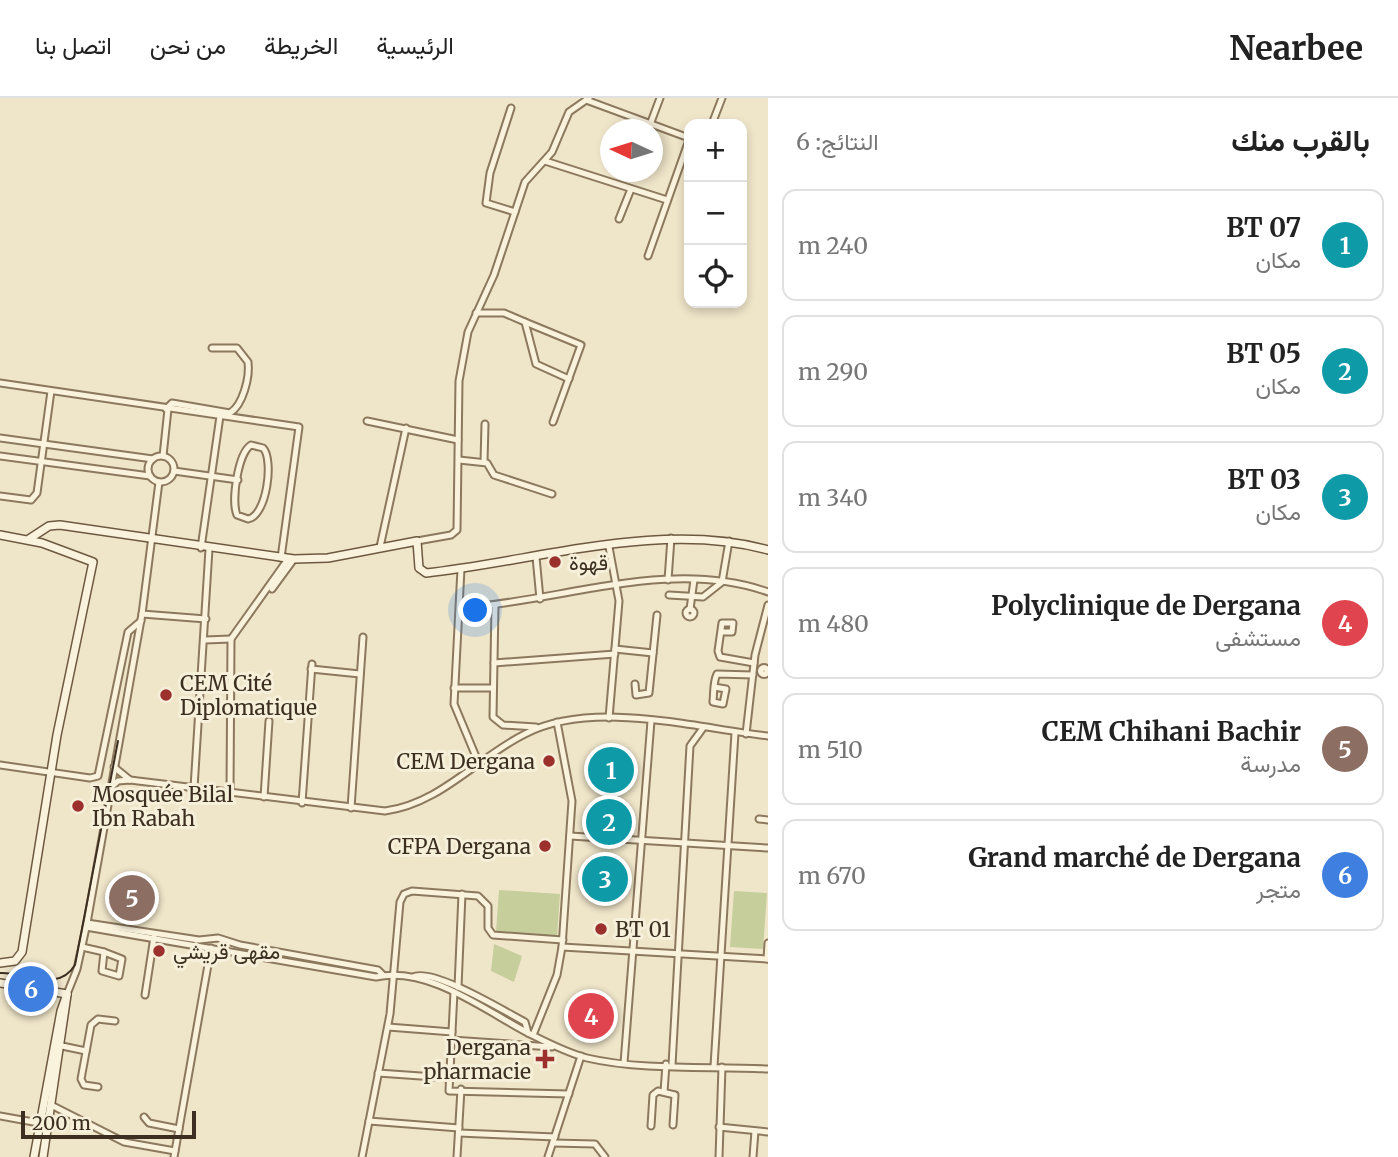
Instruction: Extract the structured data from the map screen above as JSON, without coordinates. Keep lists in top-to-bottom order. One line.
{"places":{"other":["قهوة","CEM Cité Diplomatique","CEM Dergana","Mosquée Bilal Ibn Rabah","CFPA Dergana","BT 01","مقهى قريشي"],"health":["Dergana pharmacie"]},"scale_bar":"200 m","north":"left","page":{"header":"Nearbee","nav":["الرئيسية","الخريطة","من نحن","اتصل بنا"],"heading":["بالقرب منك","النتائج: 6"],"map_buttons":["+","−"],"list":[{"mark":"1","name":"BT 07","note":"مكان","value":"240 m"},{"mark":"2","name":"BT 05","note":"مكان","value":"290 m"},{"mark":"3","name":"BT 03","note":"مكان","value":"340 m"},{"mark":"4","name":"Polyclinique de Dergana","note":"مستشفى","value":"480 m"},{"mark":"5","name":"CEM Chihani Bachir","note":"مدرسة","value":"510 m"},{"mark":"6","name":"Grand marché de Dergana","note":"متجر","value":"670 m"}],"pins":["1","2","3","5","6","4"],"scale":"200 m"}}
